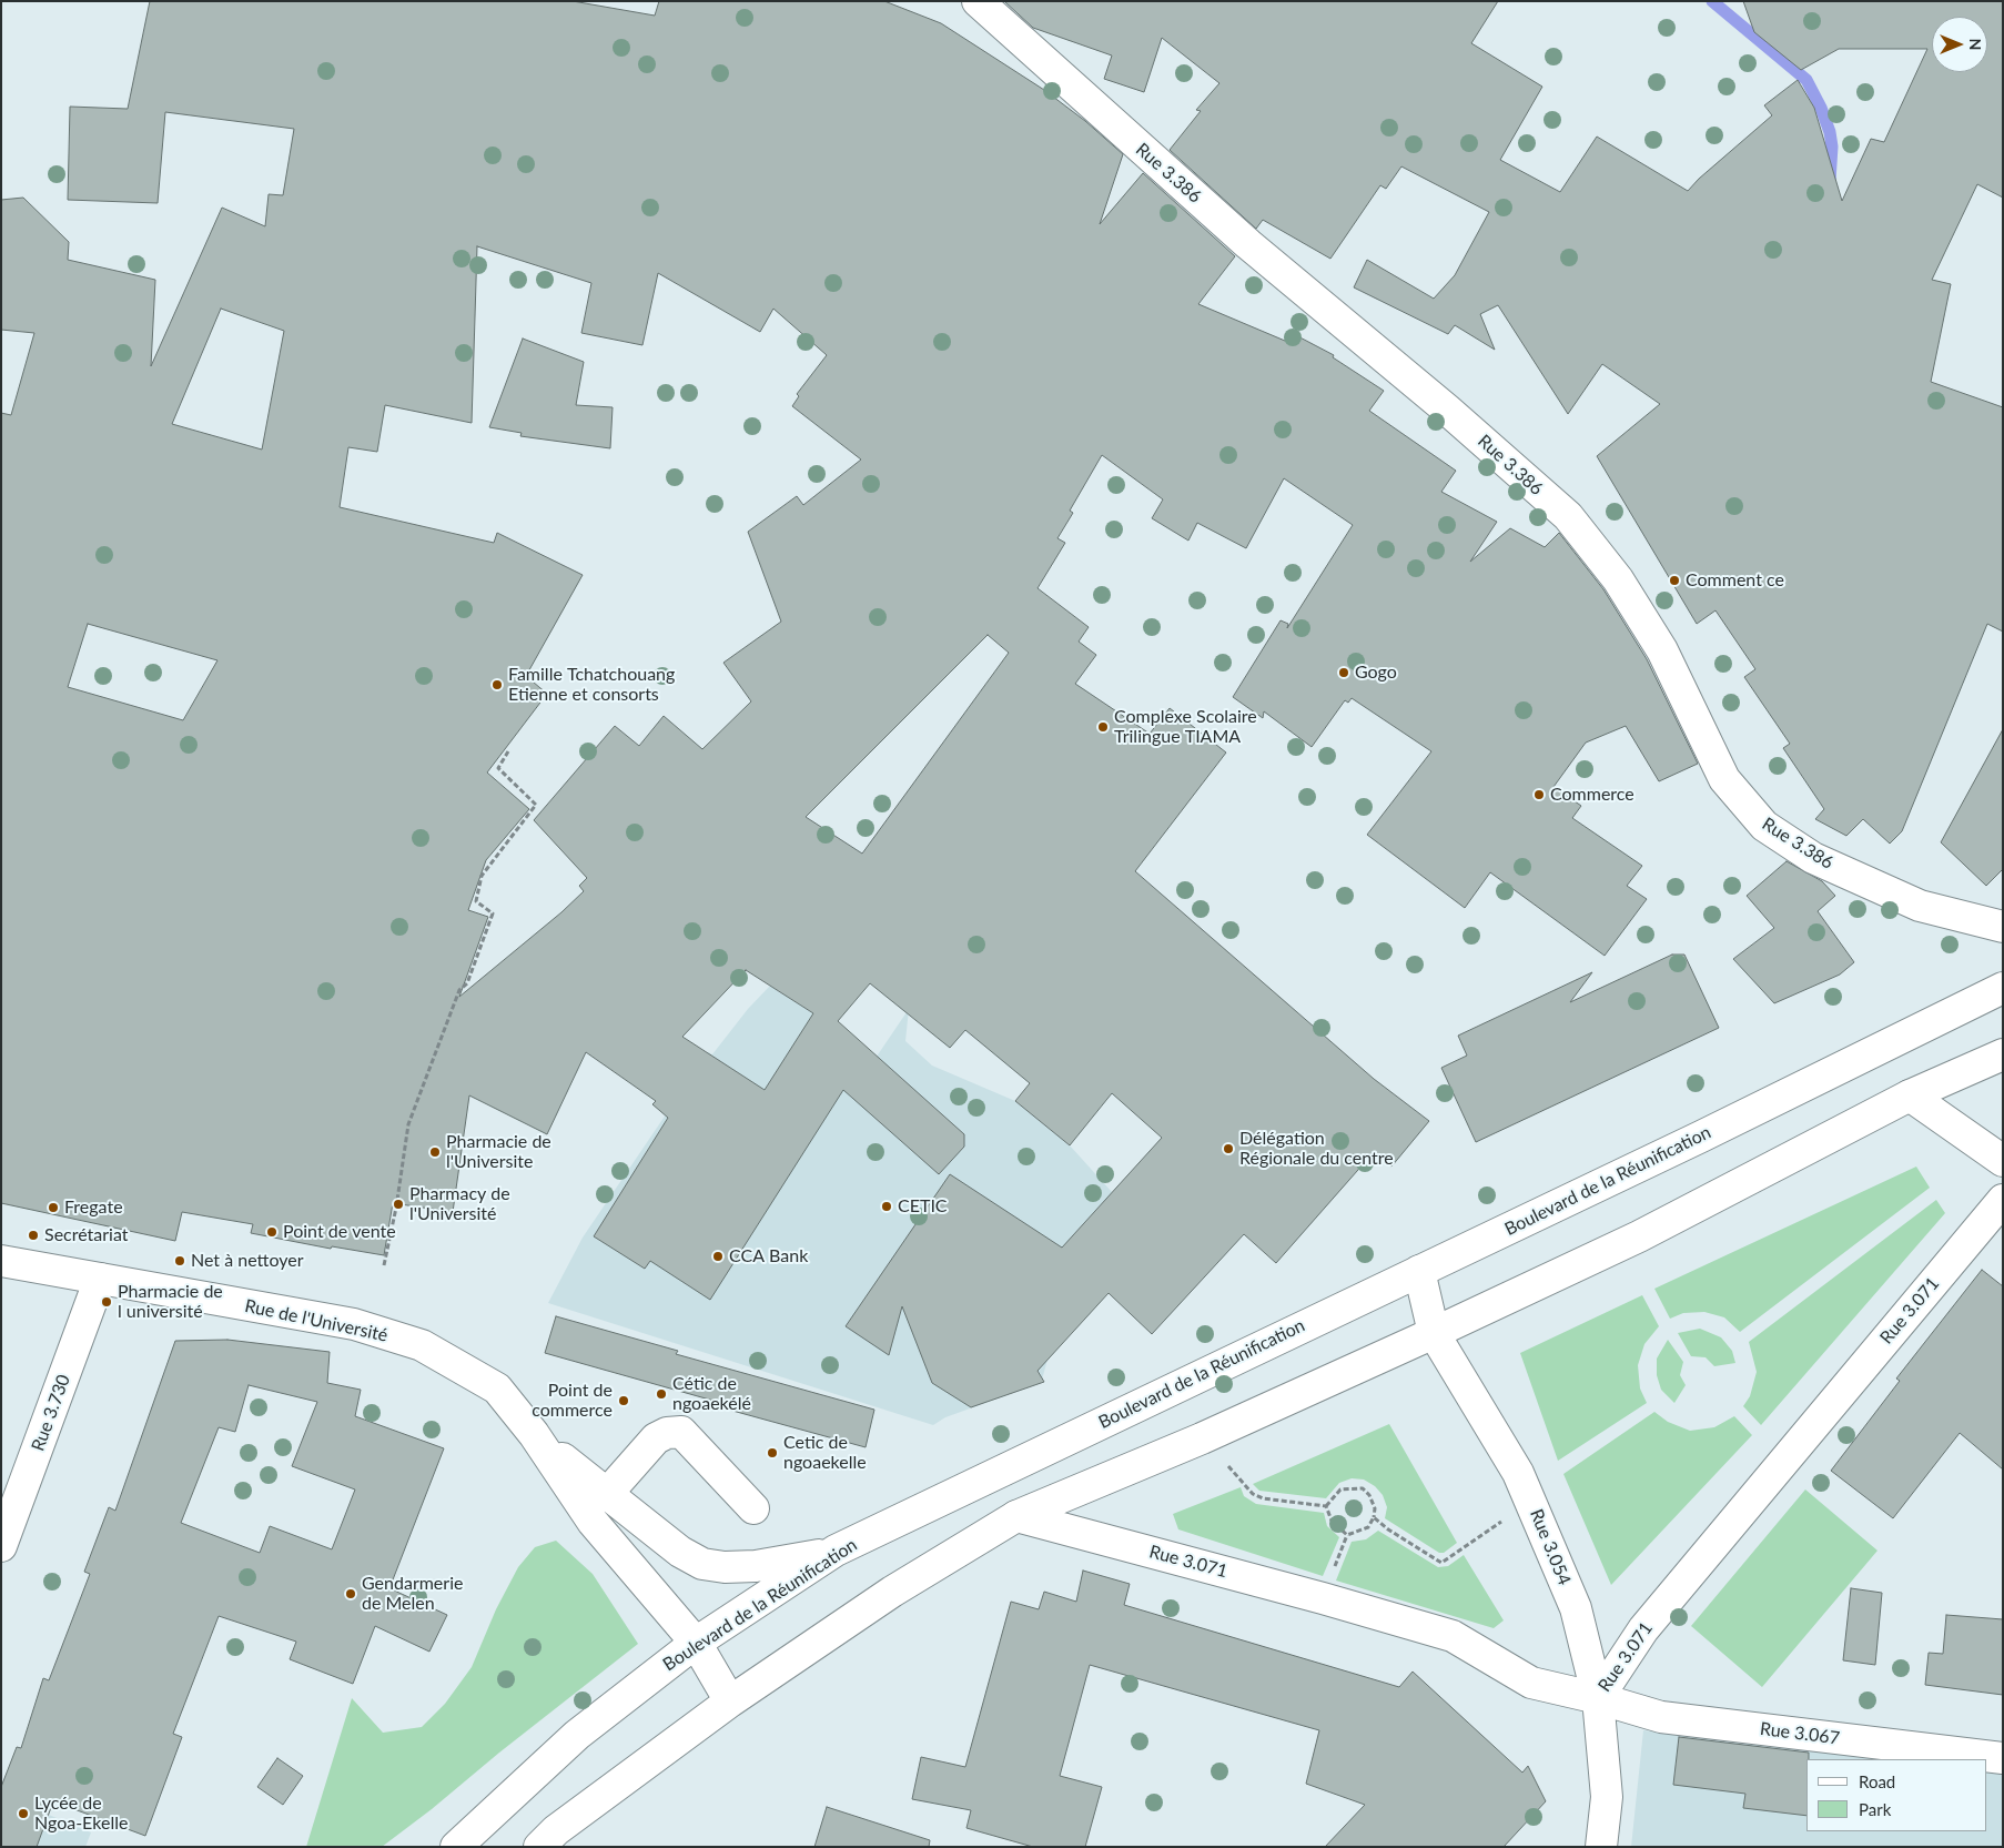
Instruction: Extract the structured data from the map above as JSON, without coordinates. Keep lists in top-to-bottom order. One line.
{"streets":{"main road":["Rue 3.386","Boulevard de la Réunification","Rue 3.071","Rue de l'Université","Rue 3.730","Rue 3.054","Rue 3.067"]},"crossings":[["Boulevard de la Réunification","Rue de l'Université"],["Boulevard de la Réunification","Rue 3.054"],["Rue 3.071","Rue 3.054"],["Rue 3.071","Rue 3.067"],["Rue de l'Université","Rue 3.730"],["Rue 3.054","Rue 3.067"]],"places":["Comment ce","Gogo","Famille Tchatchouang Etienne et consorts","Complexe Scolaire Trilingue TIAMA","Commerce","Délégation Régionale du centre","Pharmacie de l'Universite","Pharmacy de l'Université","CETIC","Fregate","Point de vente","Secrétariat","CCA Bank","Net à nettoyer","Pharmacie de l université","Cétic de ngoaekélé","Point de commerce","Cetic de ngoaekelle","Gendarmerie de Melen","Lycée de Ngoa-Ekelle"],"legend":["Road","Park"],"north":"right"}
